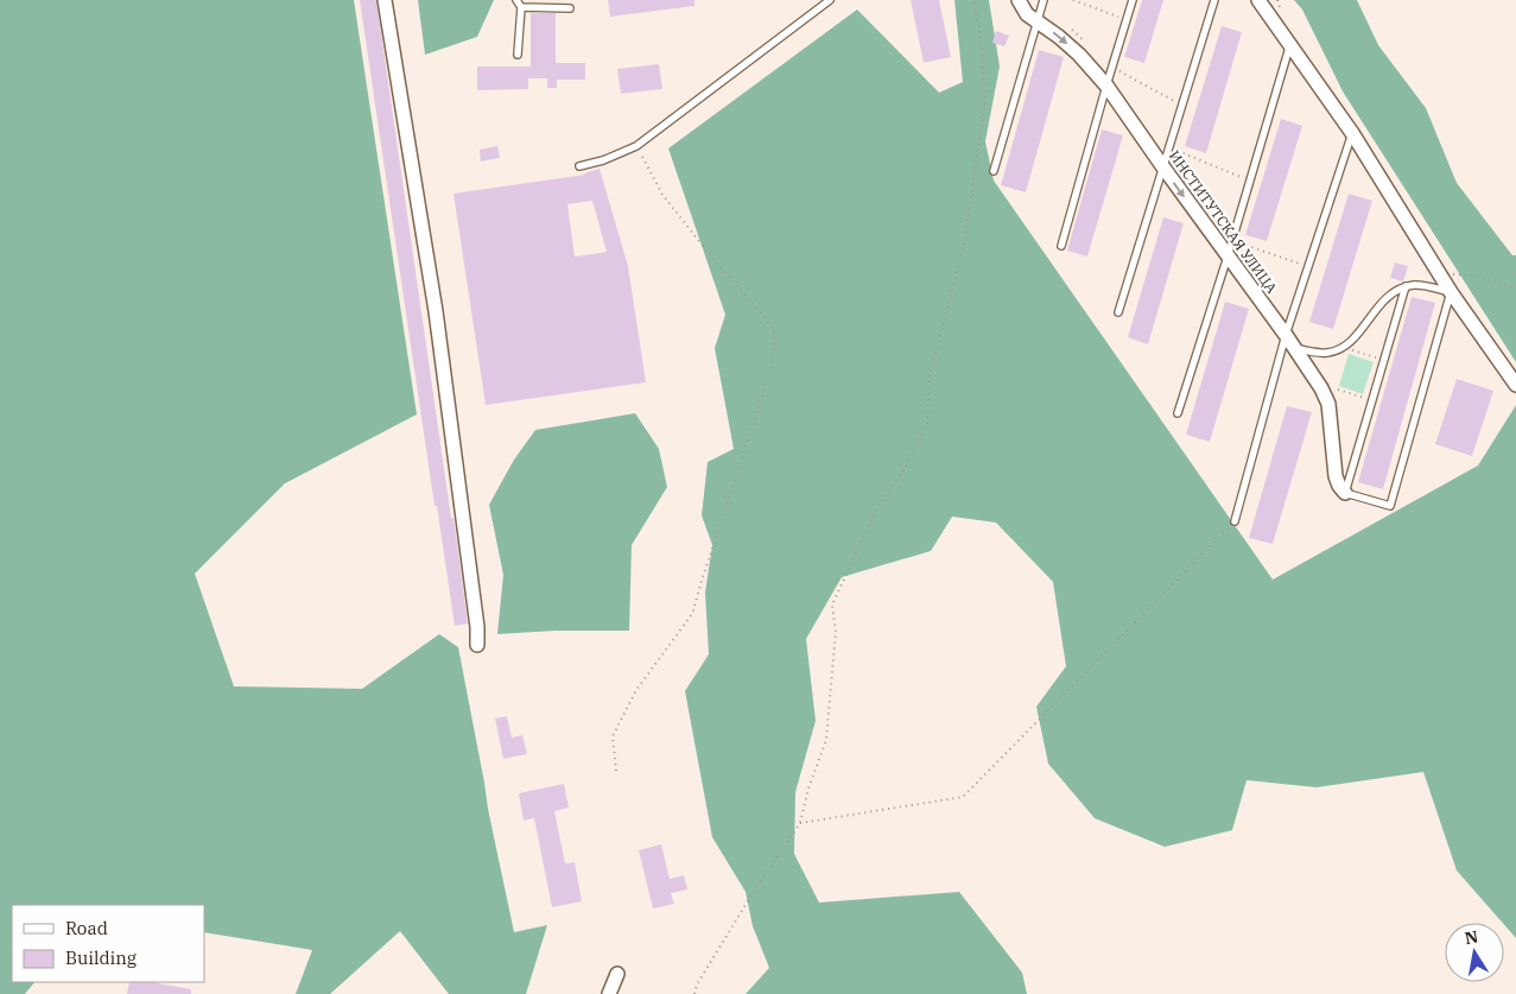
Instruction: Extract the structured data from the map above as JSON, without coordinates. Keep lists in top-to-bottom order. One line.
{"streets":{"street":["ИНСТИТУТСКАЯ УЛИЦА"]},"legend":["Road","Building"],"north":"top"}
